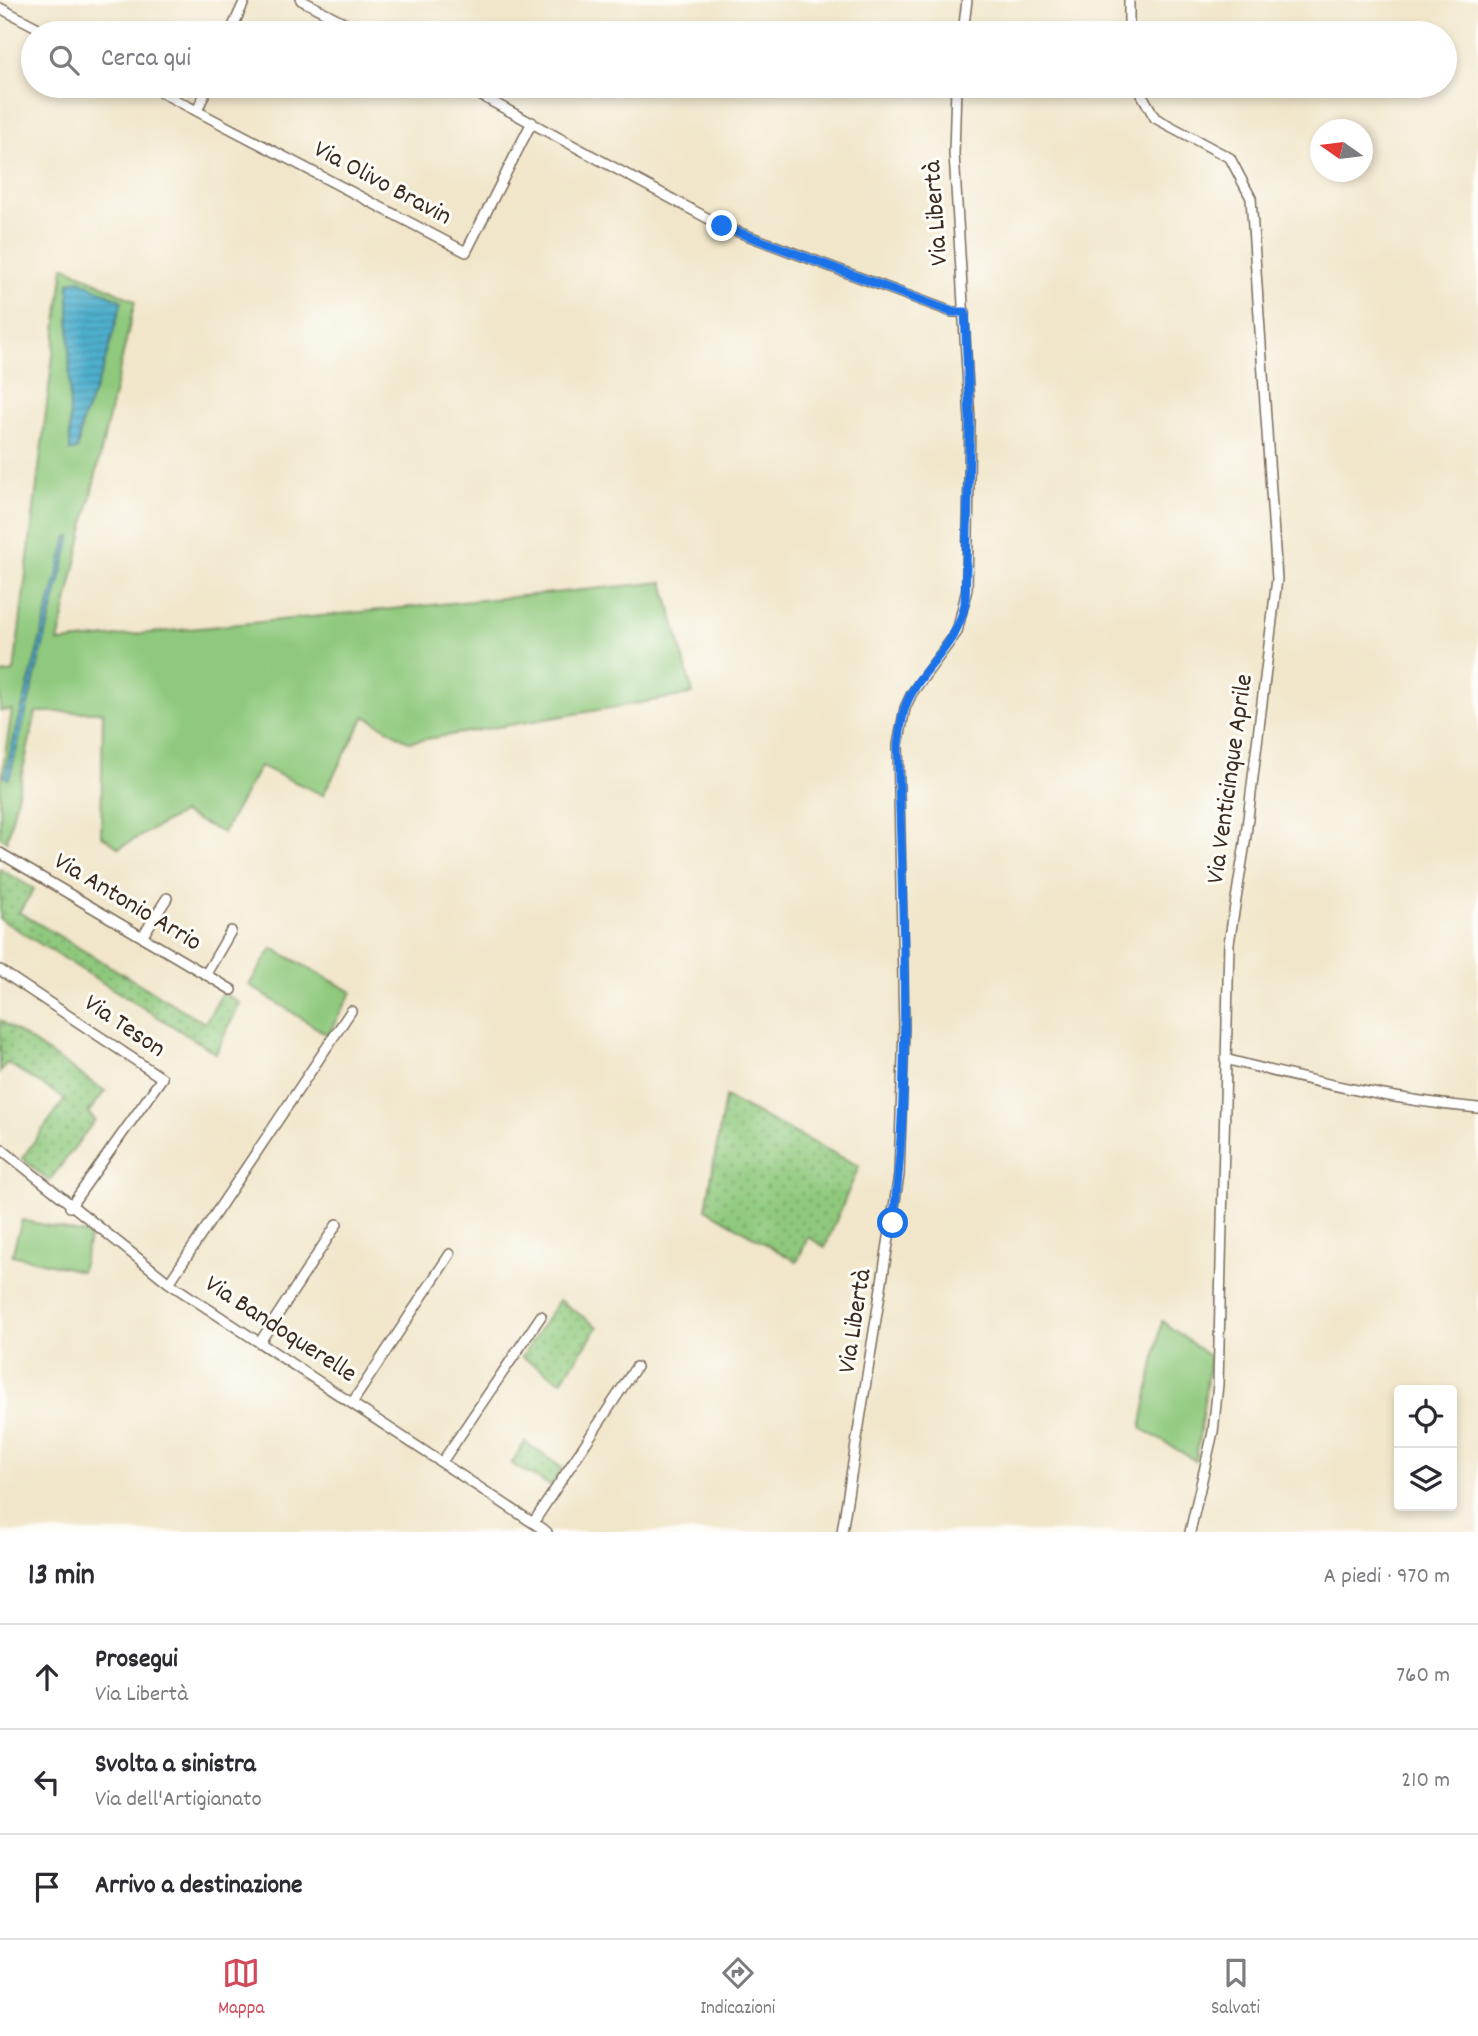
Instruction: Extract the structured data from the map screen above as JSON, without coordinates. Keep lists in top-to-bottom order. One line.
{"streets":{"street":["Via Olivo Bravin","Via Libertà","Via Venticinque Aprile","Via Antonio Arrio","Via Teson","Via Bandoquerelle"]},"crossings":[["Via Teson","Via Bandoquerelle"]],"north":"left","page":{"search":"Cerca qui","heading":["13 min","A piedi · 970 m"],"list":[["Prosegui","Via Libertà","760 m"],["Svolta a sinistra","Via dell'Artigianato","210 m"],"Arrivo a destinazione"],"nav":["Mappa","Indicazioni","Salvati"]}}
